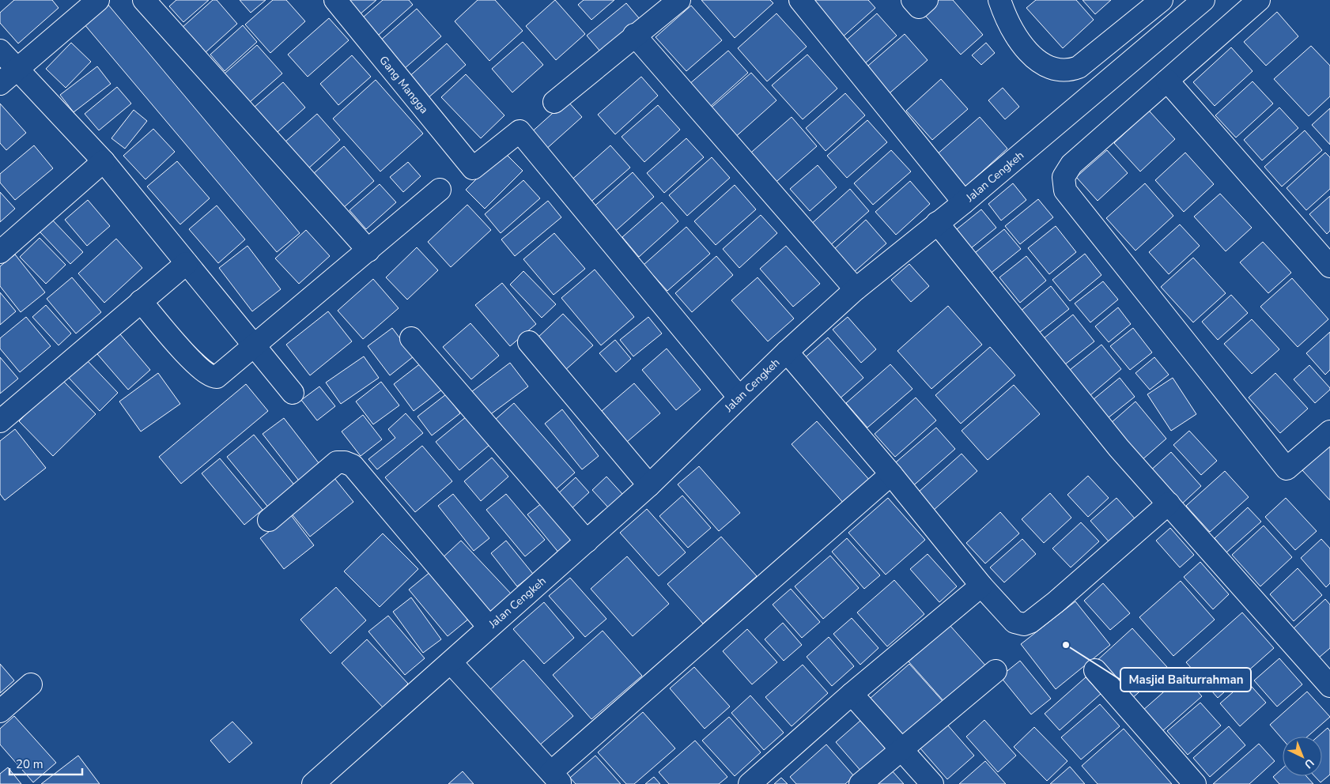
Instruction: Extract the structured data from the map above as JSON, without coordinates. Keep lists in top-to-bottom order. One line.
{"streets":{"street":["Gang Mangga","Jalan Cengkeh"]},"crossings":[["Gang Mangga","Jalan Cengkeh"]],"places":["Masjid Baiturrahman"],"scale_bar":"20 m","north":"bottom right"}
